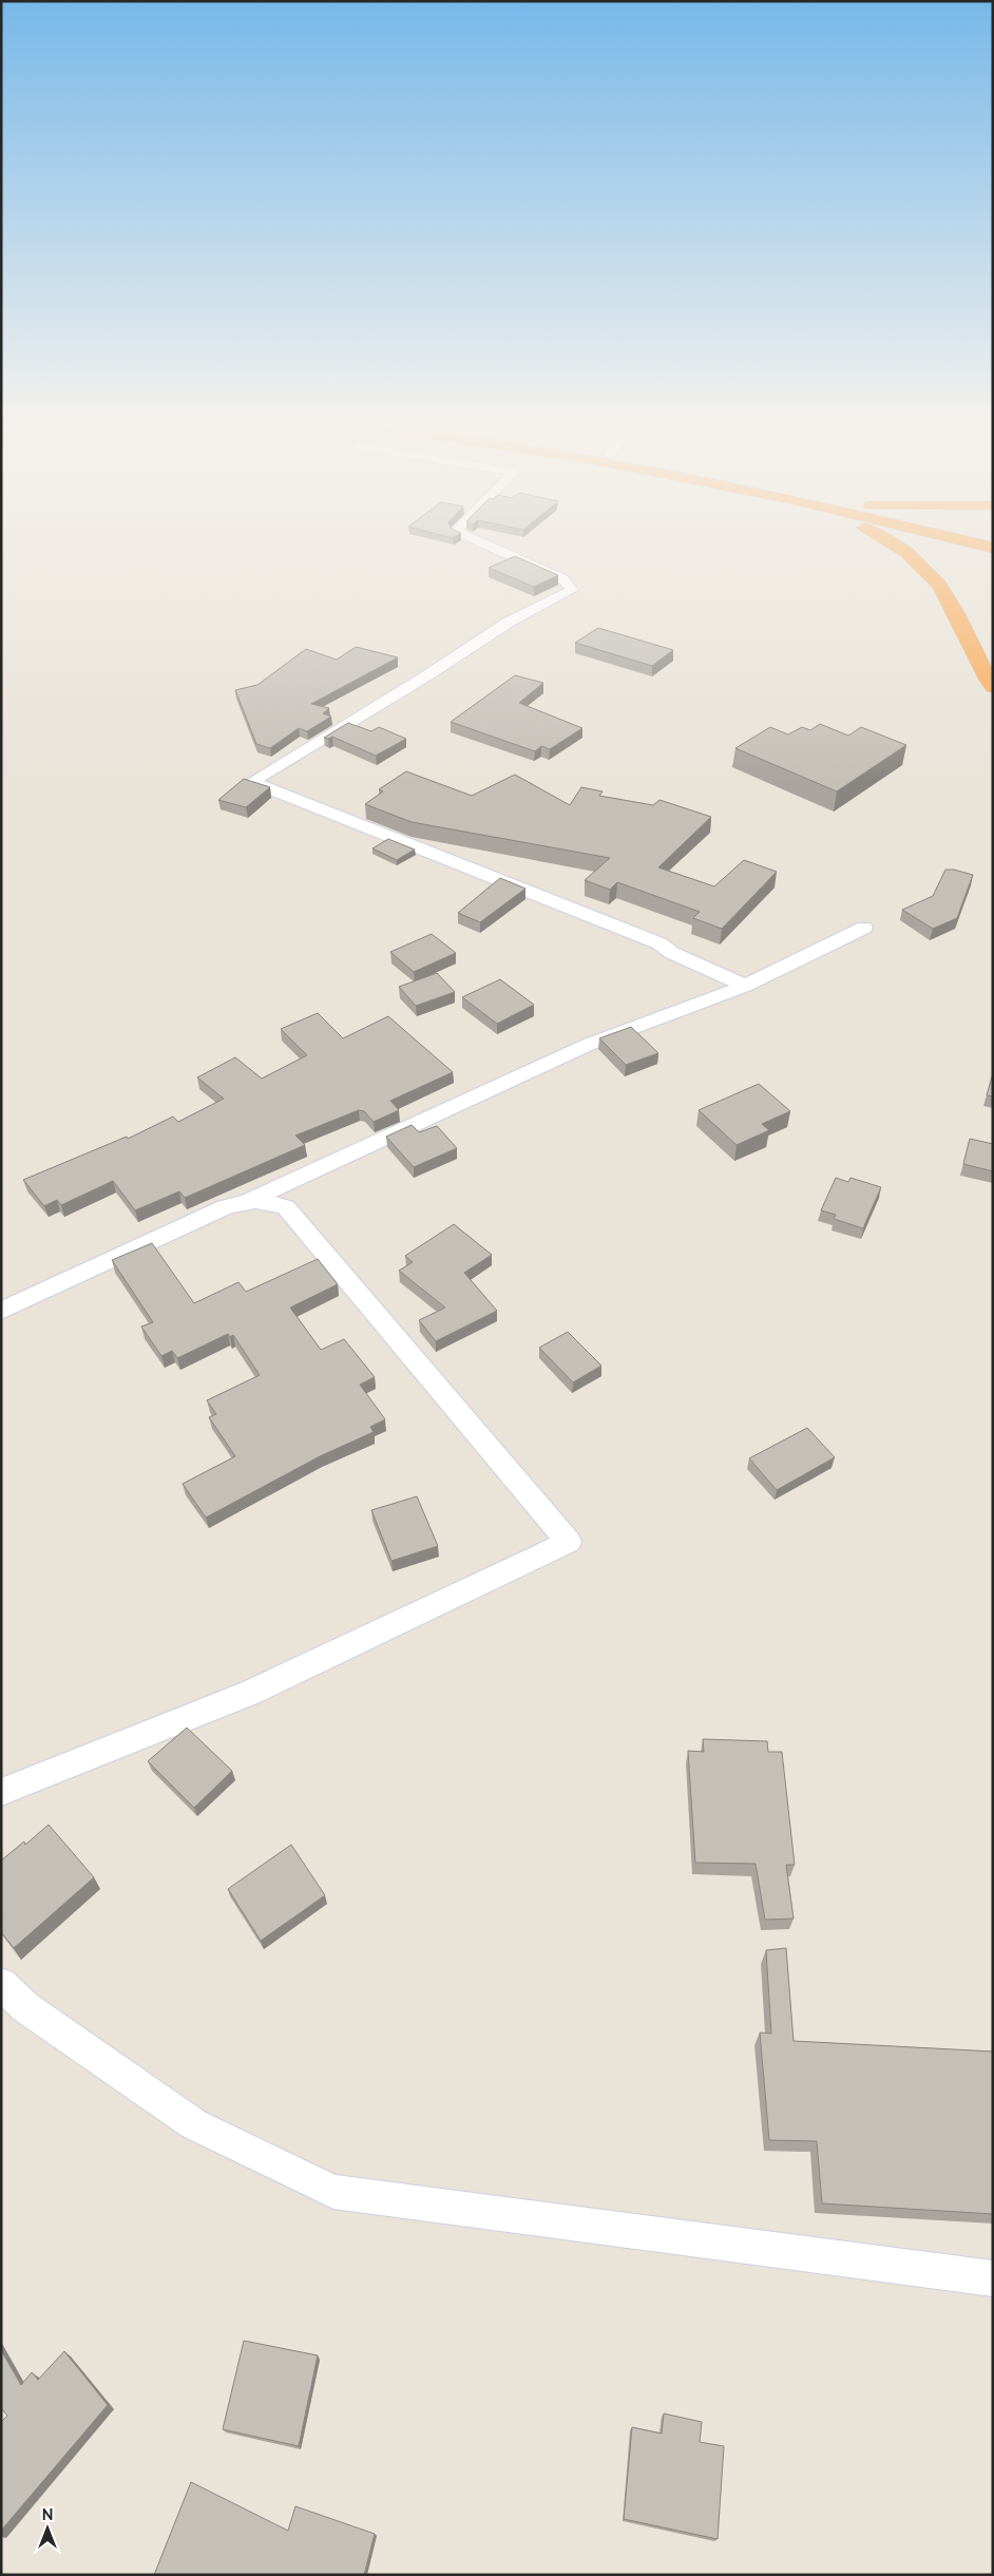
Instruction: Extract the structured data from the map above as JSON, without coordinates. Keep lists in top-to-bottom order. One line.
{"north":"top"}
